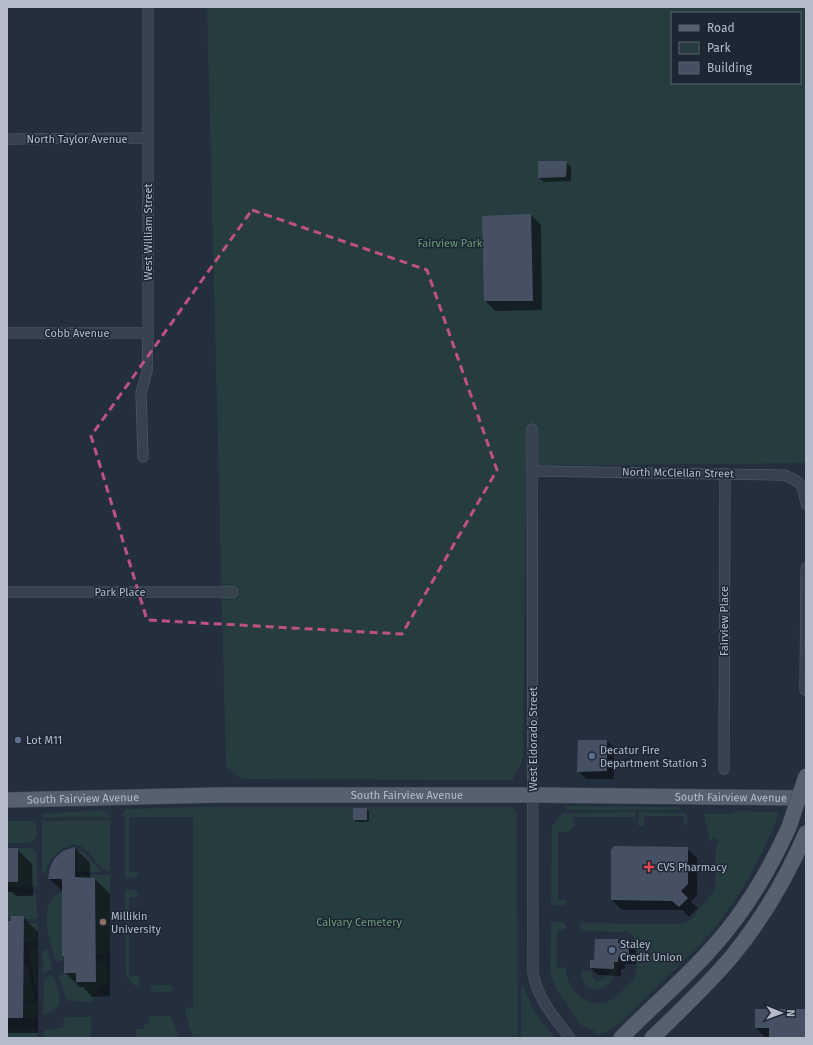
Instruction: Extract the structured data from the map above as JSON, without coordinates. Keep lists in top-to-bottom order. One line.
{"streets":{"main road":["South Fairview Avenue"],"street":["North Taylor Avenue","West William Street","Cobb Avenue","North McClellan Street","Park Place","Fairview Place","West Eldorado Street"]},"crossings":[["North Taylor Avenue","West William Street"],["West William Street","Cobb Avenue"],["North McClellan Street","Fairview Place"],["North McClellan Street","West Eldorado Street"],["West Eldorado Street","South Fairview Avenue"]],"parks":["Fairview Park","Calvary Cemetery"],"places":{"other":["Lot M11","Decatur Fire Department Station 3","Millikin University","Staley Credit Union"],"health":["CVS Pharmacy"]},"legend":["Road","Park","Building"],"north":"right"}
